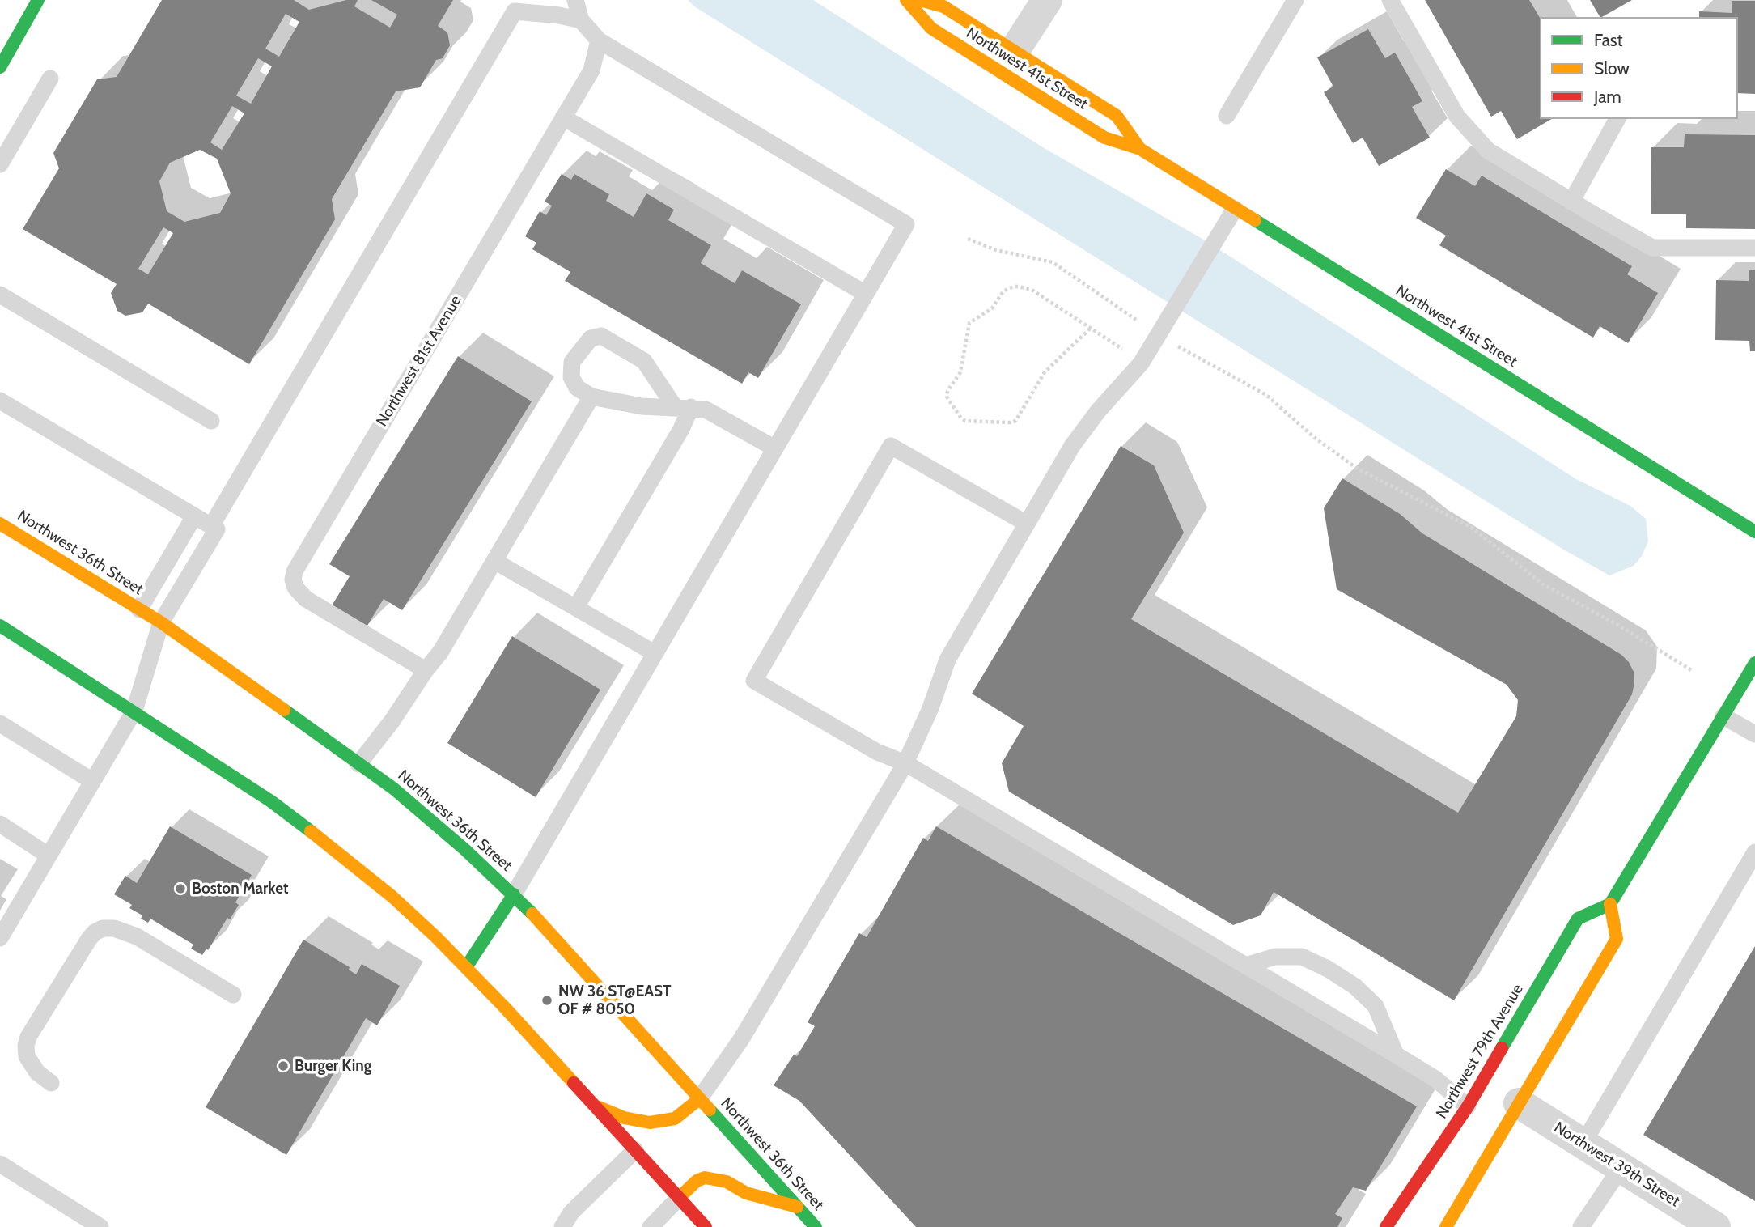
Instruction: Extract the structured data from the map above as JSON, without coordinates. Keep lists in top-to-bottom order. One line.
{"streets":{"main road":["Northwest 41st Street","Northwest 36th Street","Northwest 79th Avenue"],"street":["Northwest 39th Street"],"lane":["Northwest 81st Avenue"]},"places":["Boston Market","NW 36 ST@EAST OF # 8050","Burger King"],"legend":["Fast","Slow","Jam"]}
